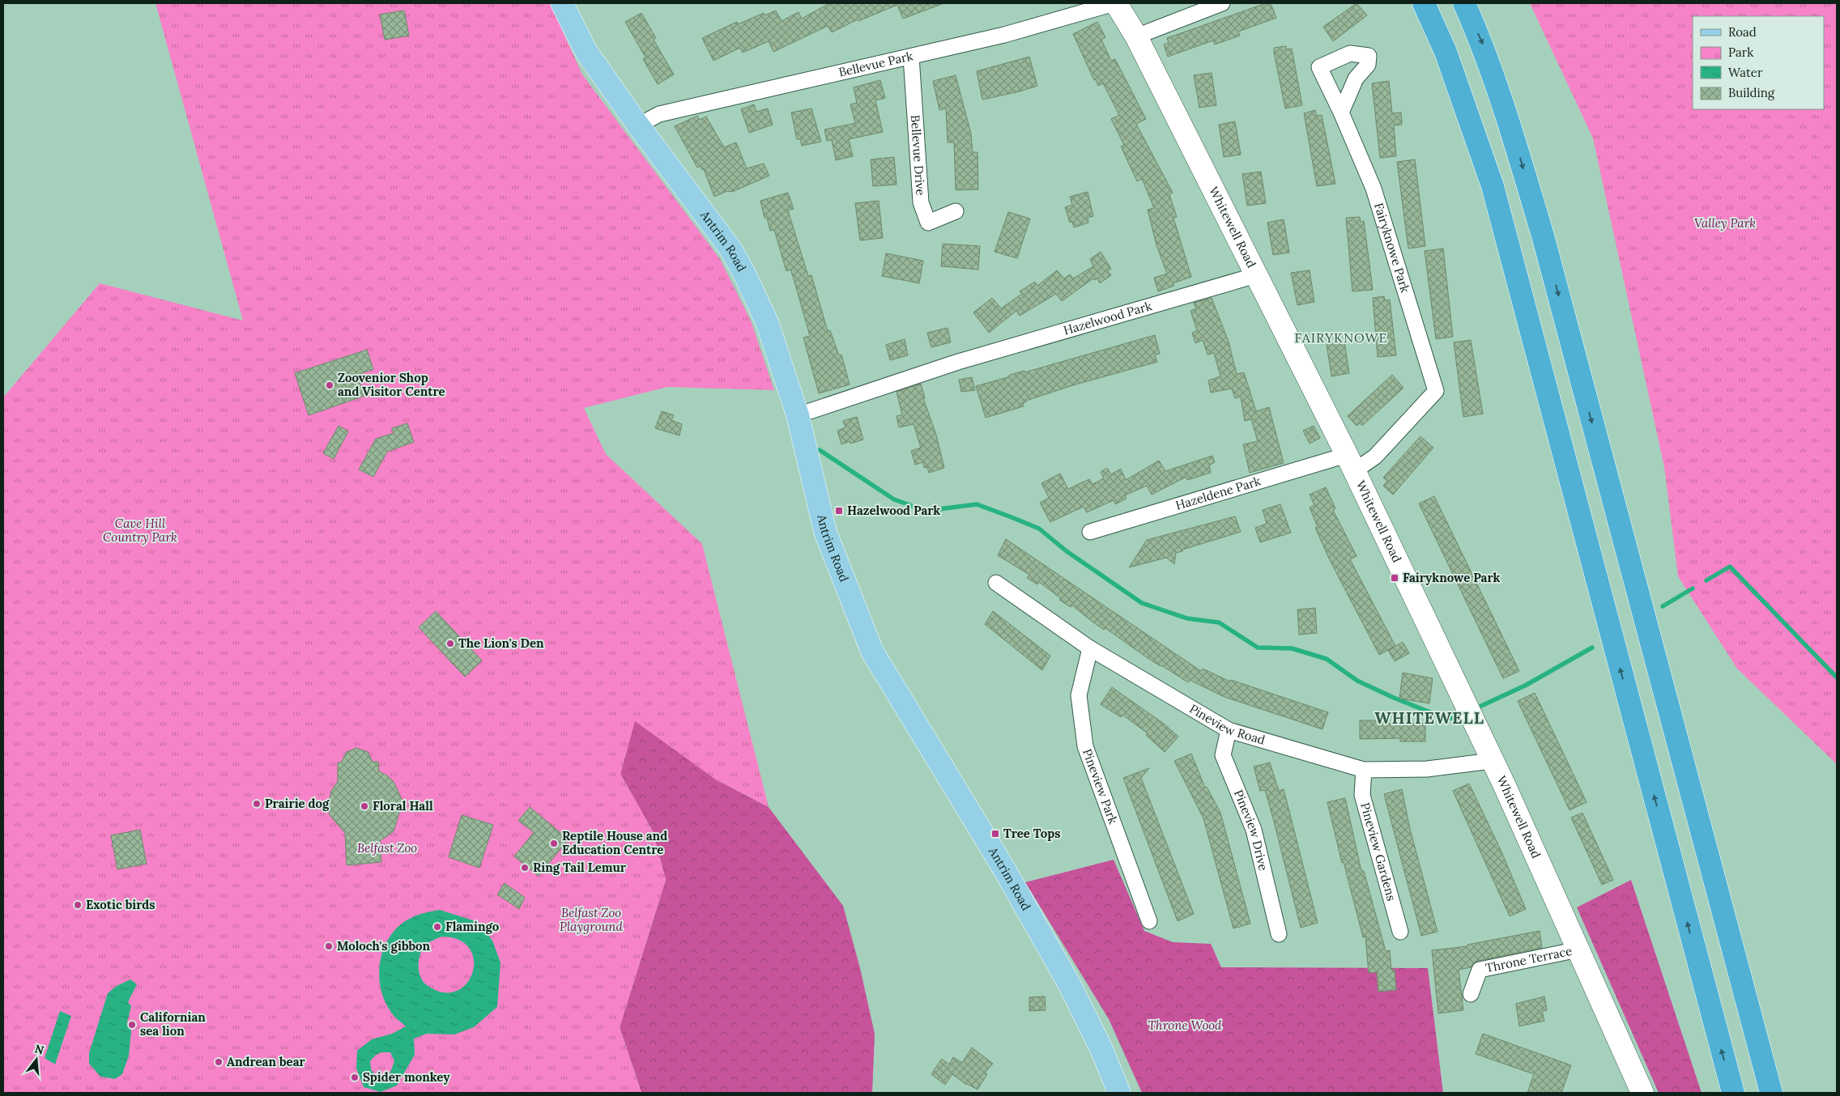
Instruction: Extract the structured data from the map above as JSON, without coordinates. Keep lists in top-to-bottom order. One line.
{"streets":{"main road":["Antrim Road"],"street":["Bellevue Park","Bellevue Drive","Whitewell Road","Fairyknowe Park","Hazelwood Park","Hazeldene Park","Pineview Road","Pineview Park","Pineview Drive","Pineview Gardens","Throne Terrace"]},"crossings":[["Bellevue Park","Bellevue Drive"],["Bellevue Park","Whitewell Road"],["Bellevue Park","Antrim Road"],["Whitewell Road","Fairyknowe Park"],["Whitewell Road","Hazelwood Park"],["Whitewell Road","Hazeldene Park"],["Whitewell Road","Pineview Road"],["Whitewell Road","Throne Terrace"],["Antrim Road","Hazelwood Park"],["Fairyknowe Park","Hazeldene Park"],["Pineview Road","Pineview Park"],["Pineview Road","Pineview Drive"],["Pineview Road","Pineview Gardens"]],"districts":["FAIRYKNOWE","WHITEWELL"],"parks":["Valley Park","Cave Hill Country Park","Belfast Zoo","Belfast Zoo Playground","Throne Wood"],"places":{"other":["Zoovenior Shop and Visitor Centre","The Lion's Den","Prairie dog","Floral Hall","Reptile House and Education Centre","Ring Tail Lemur","Exotic birds","Flamingo","Moloch's gibbon","Californian sea lion","Andrean bear","Spider monkey"],"transit":["Hazelwood Park","Fairyknowe Park","Tree Tops"]},"legend":["Road","Park","Water","Building"],"north":"top"}
